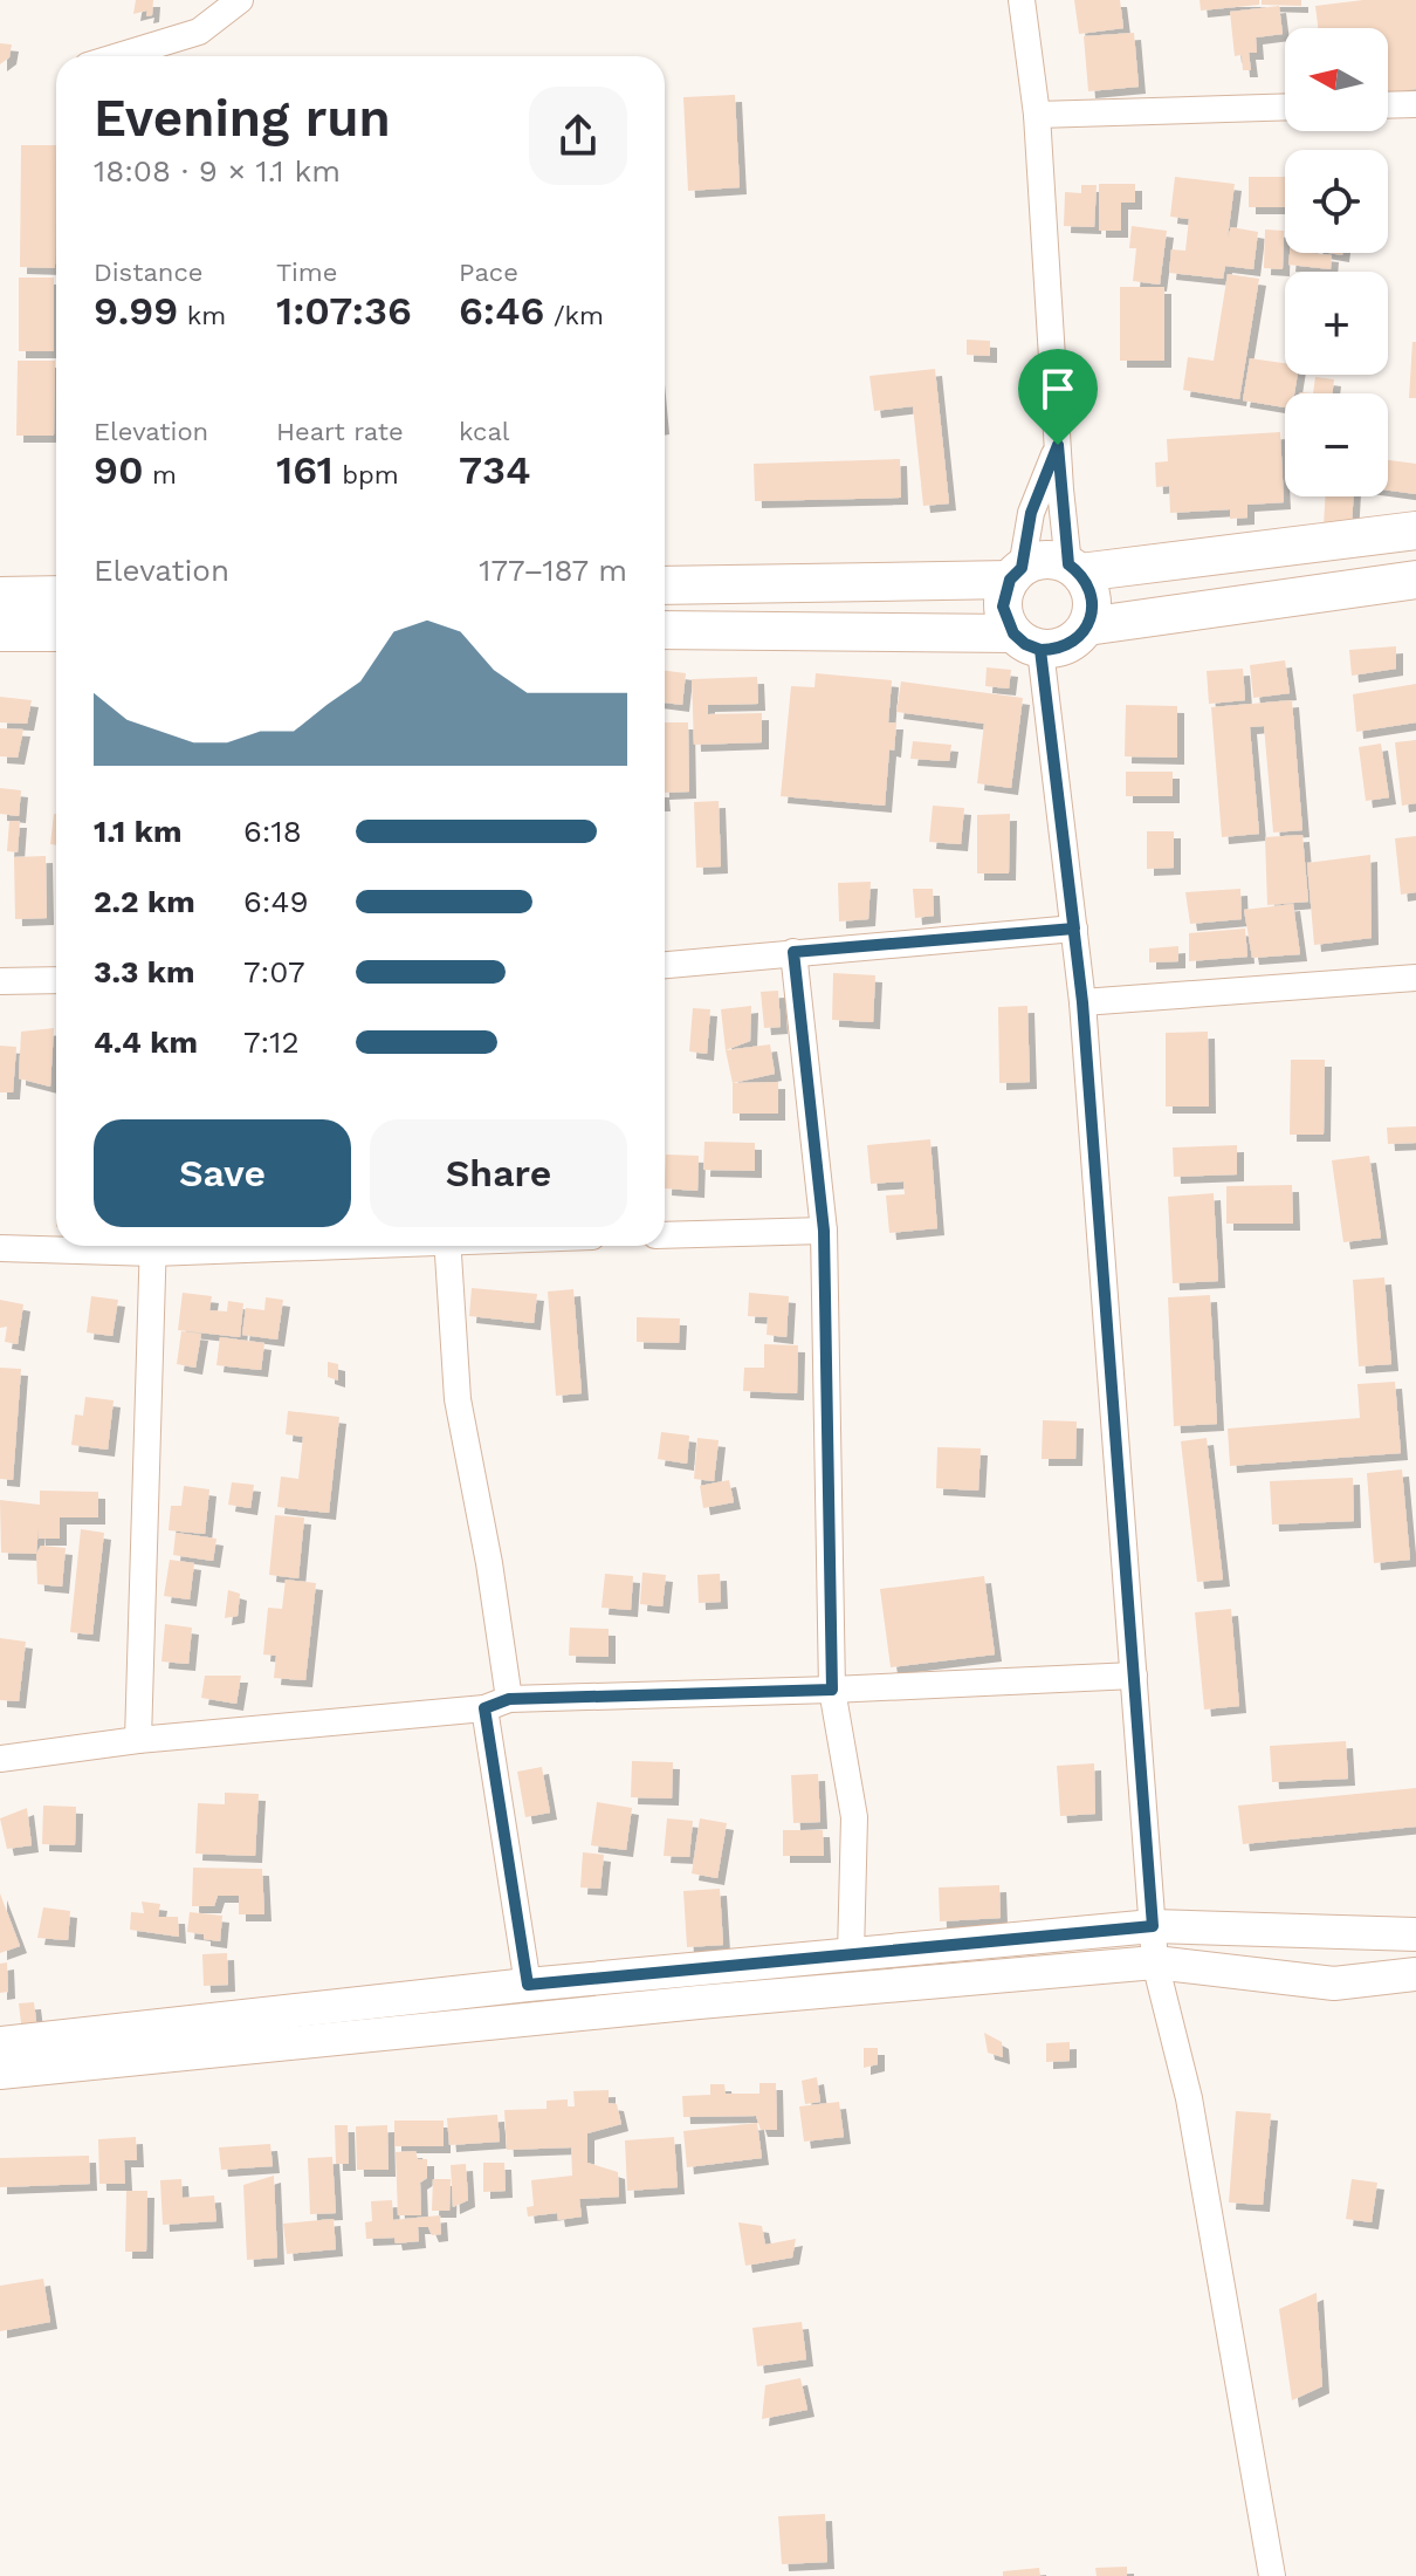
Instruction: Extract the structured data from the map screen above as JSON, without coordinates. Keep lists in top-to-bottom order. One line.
{"north":"left","page":{"map_buttons":["+","−"],"heading":["Evening run","18:08 · 9 × 1.1 km"],"stats":[["Distance","9.99 km"],["Time","1:07:36"],["Pace","6:46 /km"],["Elevation","90 m"],["Heart rate","161 bpm"],["kcal","734"]],"chart":["Elevation","177–187 m"],"list":[{"name":"1.1 km","note":"6:18"},{"name":"2.2 km","note":"6:49"},{"name":"3.3 km","note":"7:07"},{"name":"4.4 km","note":"7:12"}],"buttons":["Save","Share"]}}
